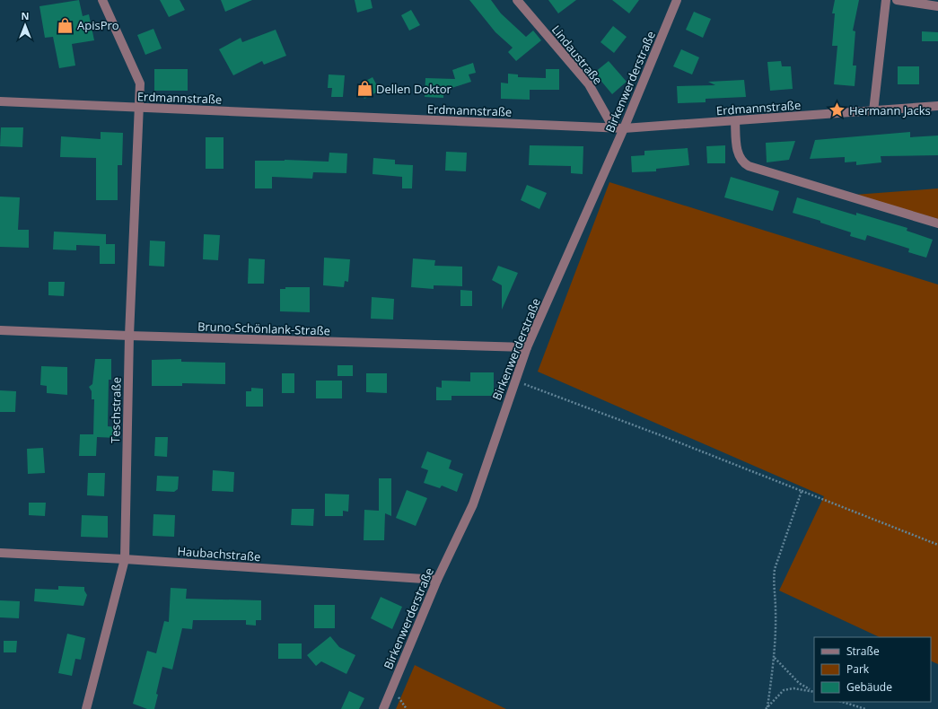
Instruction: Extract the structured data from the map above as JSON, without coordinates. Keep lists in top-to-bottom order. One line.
{"streets":{"street":["Lindaustraße","Birkenwerderstraße","Erdmannstraße","Bruno-Schönlank-Straße","Teschstraße","Haubachstraße"]},"crossings":[["Lindaustraße","Erdmannstraße"],["Birkenwerderstraße","Erdmannstraße"],["Birkenwerderstraße","Bruno-Schönlank-Straße"],["Birkenwerderstraße","Haubachstraße"],["Erdmannstraße","Teschstraße"],["Bruno-Schönlank-Straße","Teschstraße"],["Teschstraße","Haubachstraße"]],"places":{"shop":["ApisPro","Dellen Doktor"],"place":["Hermann Jacks"]},"legend":["Straße","Park","Gebäude"],"north":"top"}
